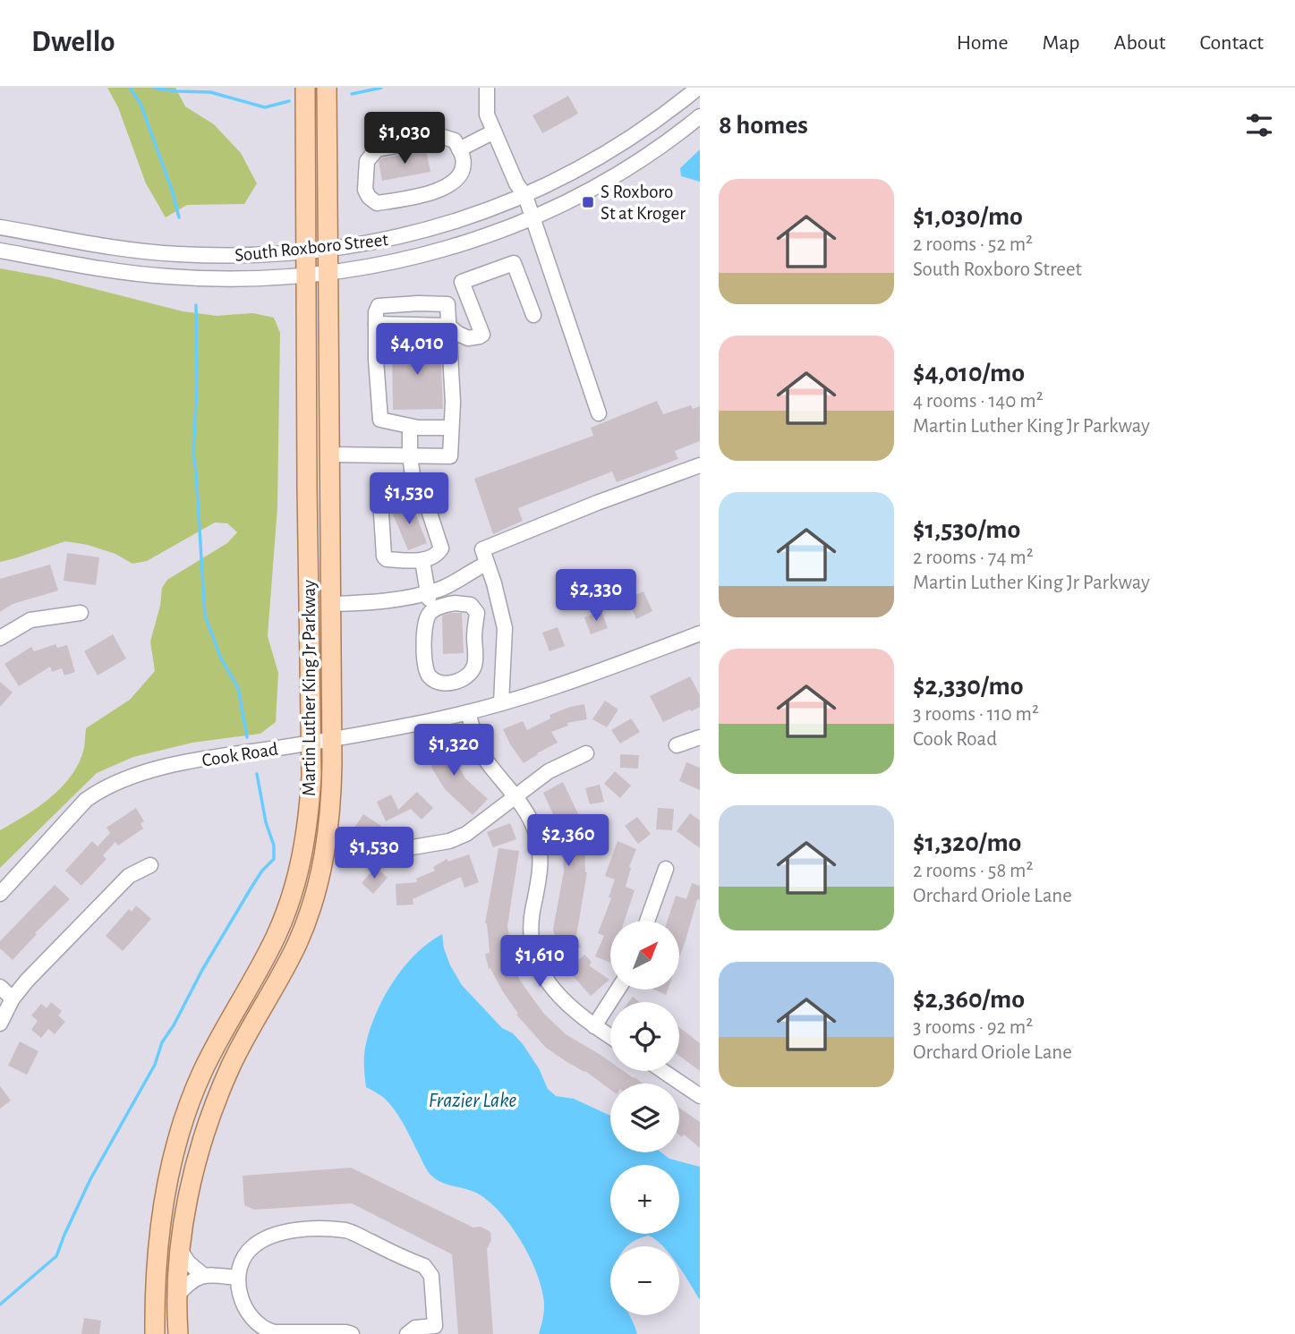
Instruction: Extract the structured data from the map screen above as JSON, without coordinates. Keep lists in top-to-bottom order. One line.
{"streets":{"main road":["Martin Luther King Jr Parkway"],"street":["South Roxboro Street","Cook Road"]},"crossings":[["South Roxboro Street","Martin Luther King Jr Parkway"],["Martin Luther King Jr Parkway","Cook Road"]],"water":["Frazier Lake"],"places":{"transit":["S Roxboro St at Kroger"]},"north":"top right","page":{"header":"Dwello","nav":["Home","Map","About","Contact"],"heading":"8 homes","price":["$1,030","$4,010","$1,530","$2,330","$1,320","$2,360","$1,530","$1,610"],"list":[{"name":"$1,030/mo","note":"2 rooms · 52 m² · South Roxboro Street"},{"name":"$4,010/mo","note":"4 rooms · 140 m² · Martin Luther King Jr Parkway"},{"name":"$1,530/mo","note":"2 rooms · 74 m² · Martin Luther King Jr Parkway"},{"name":"$2,330/mo","note":"3 rooms · 110 m² · Cook Road"},{"name":"$1,320/mo","note":"2 rooms · 58 m² · Orchard Oriole Lane"},{"name":"$2,360/mo","note":"3 rooms · 92 m² · Orchard Oriole Lane"}],"map_buttons":["+","−"]}}
